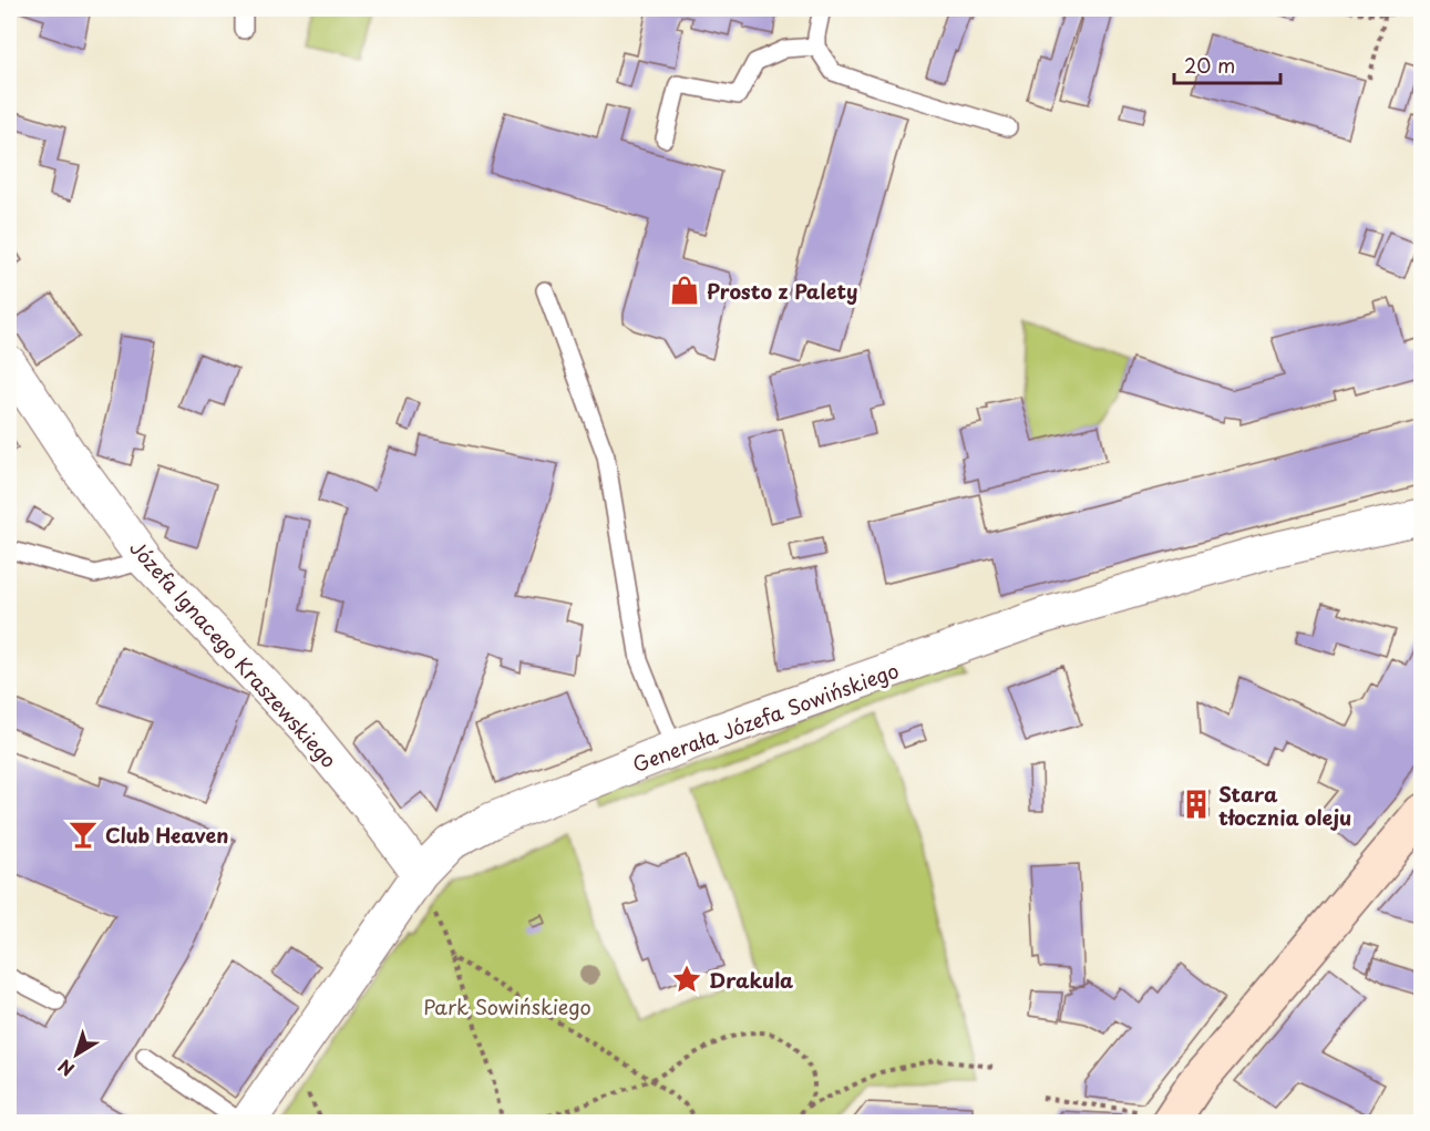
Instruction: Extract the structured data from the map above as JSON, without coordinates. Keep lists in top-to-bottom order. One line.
{"streets":{"street":["Józefa Ignacego Kraszewskiego","Generała Józefa Sowińskiego"]},"crossings":[["Józefa Ignacego Kraszewskiego","Generała Józefa Sowińskiego"]],"parks":["Park Sowińskiego"],"places":{"shop":["Prosto z Palety"],"building":["Stara tłocznia oleju"],"bar":["Club Heaven"],"place":["Drakula"]},"scale_bar":"20 m","north":"bottom left"}
